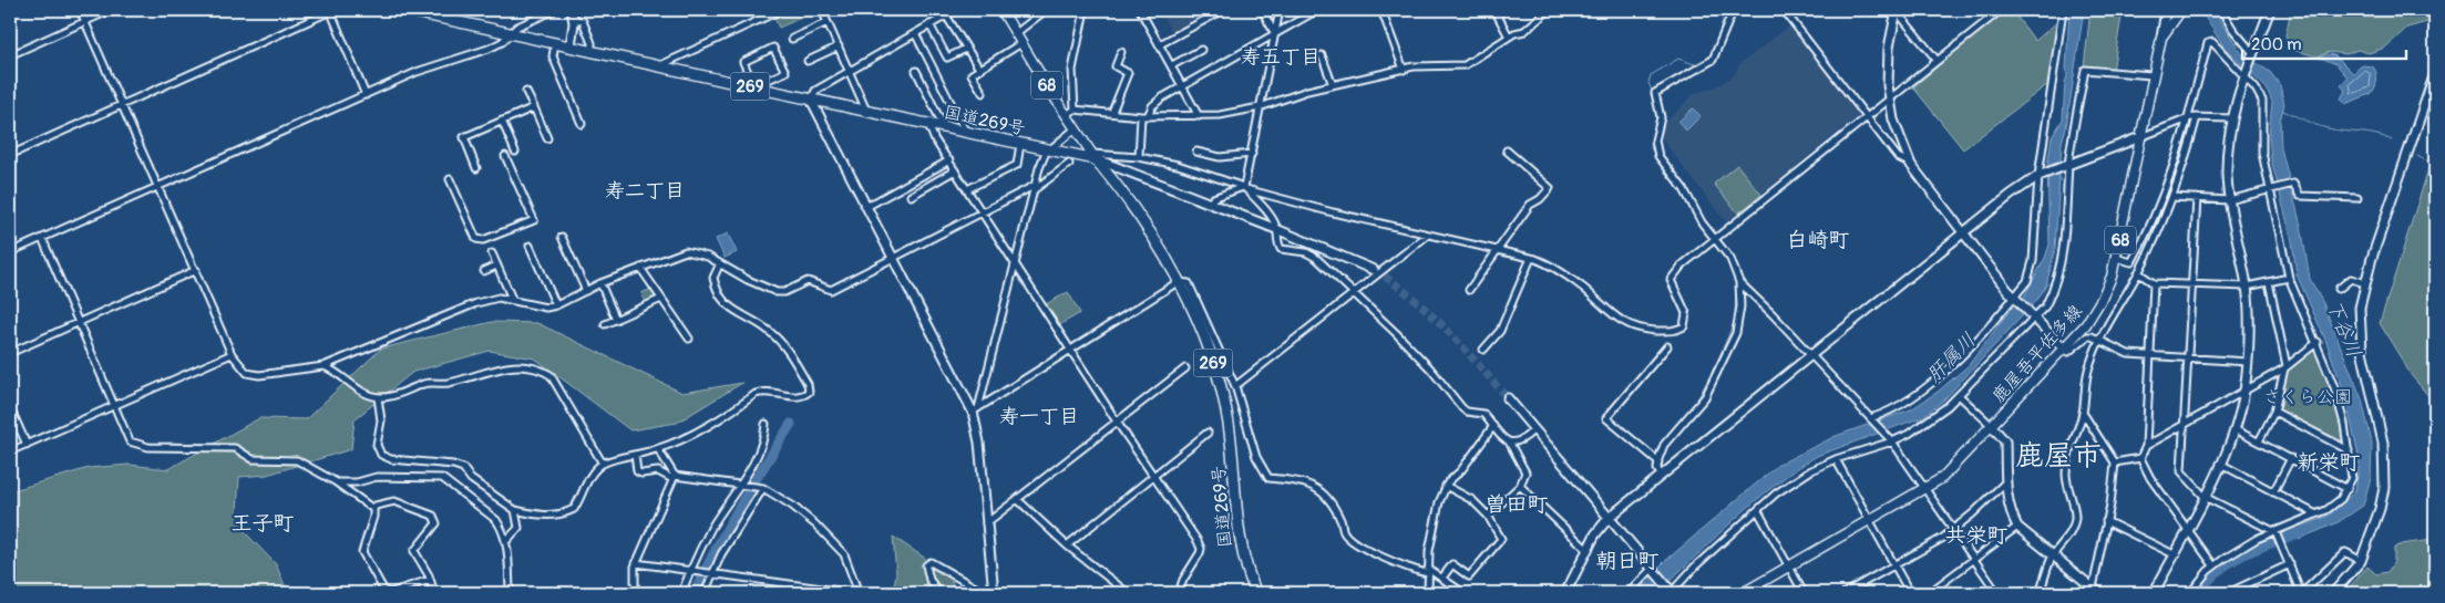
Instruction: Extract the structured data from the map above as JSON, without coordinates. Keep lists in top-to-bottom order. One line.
{"streets":{"highway":["269","国道269号"],"main road":["68","鹿屋吾平佐多線"]},"crossings":[["68","国道269号"]],"districts":["寿五丁目","寿二丁目","白崎町","寿一丁目","鹿屋市","新栄町","曽田町","王子町","共栄町","朝日町"],"water":["下谷川","肝属川"],"parks":["さくら公園"],"scale_bar":"200 m"}
